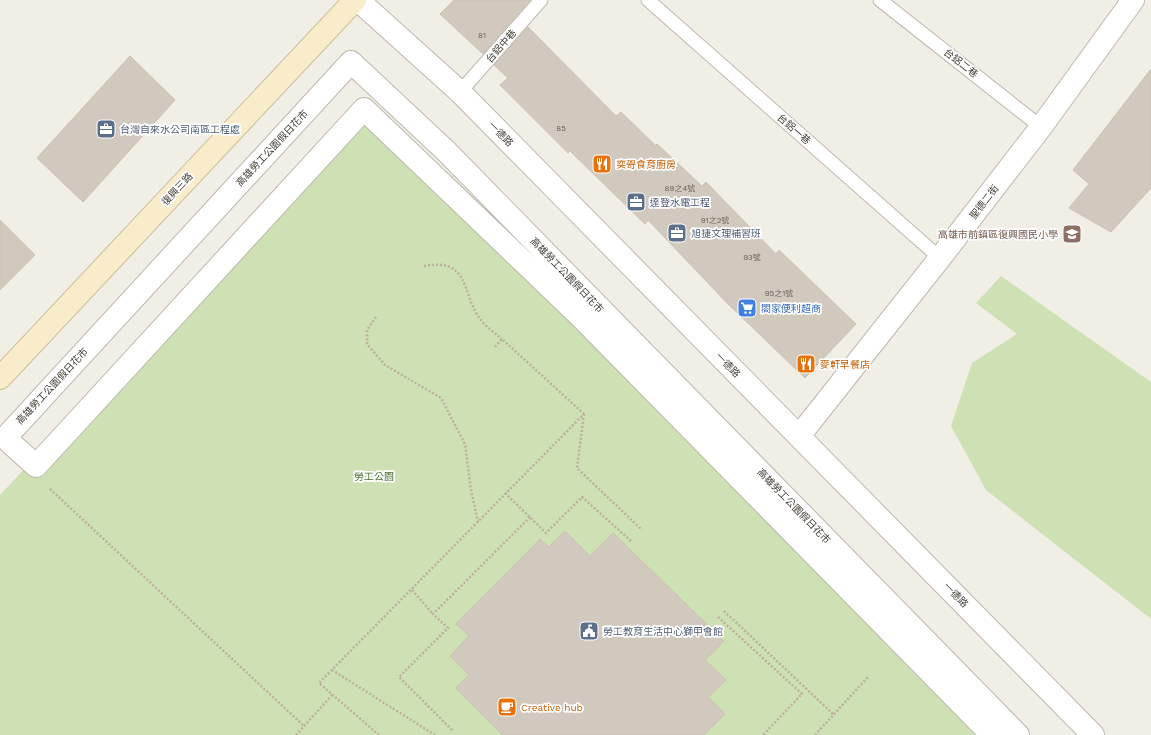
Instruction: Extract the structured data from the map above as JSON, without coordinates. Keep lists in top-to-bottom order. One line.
{"streets":{"street":["一德路","高雄勞工公園假日花市","復興三路","聖德二街"],"lane":["台鋁中巷","台鋁二巷","台鋁一巷"]},"crossings":[["台鋁中巷","一德路"],["台鋁二巷","聖德二街"],["台鋁一巷","聖德二街"],["一德路","聖德二街"]],"parks":["勞工公園"],"places":{"office":["台灣自來水公司南區工程處","達登水電工程","旭捷文理補習班"],"restaurant":["奕哿食育廚房","麥軒早餐店"],"school or university":["高雄市前鎮區復興國民小學"],"supermarket":["閤家便利超商"],"public building":["勞工教育生活中心獅甲會館"],"cafe":["Creative hub"]},"house_numbers":["81","85","89之4號","91之2號","93號","95之1號"]}
